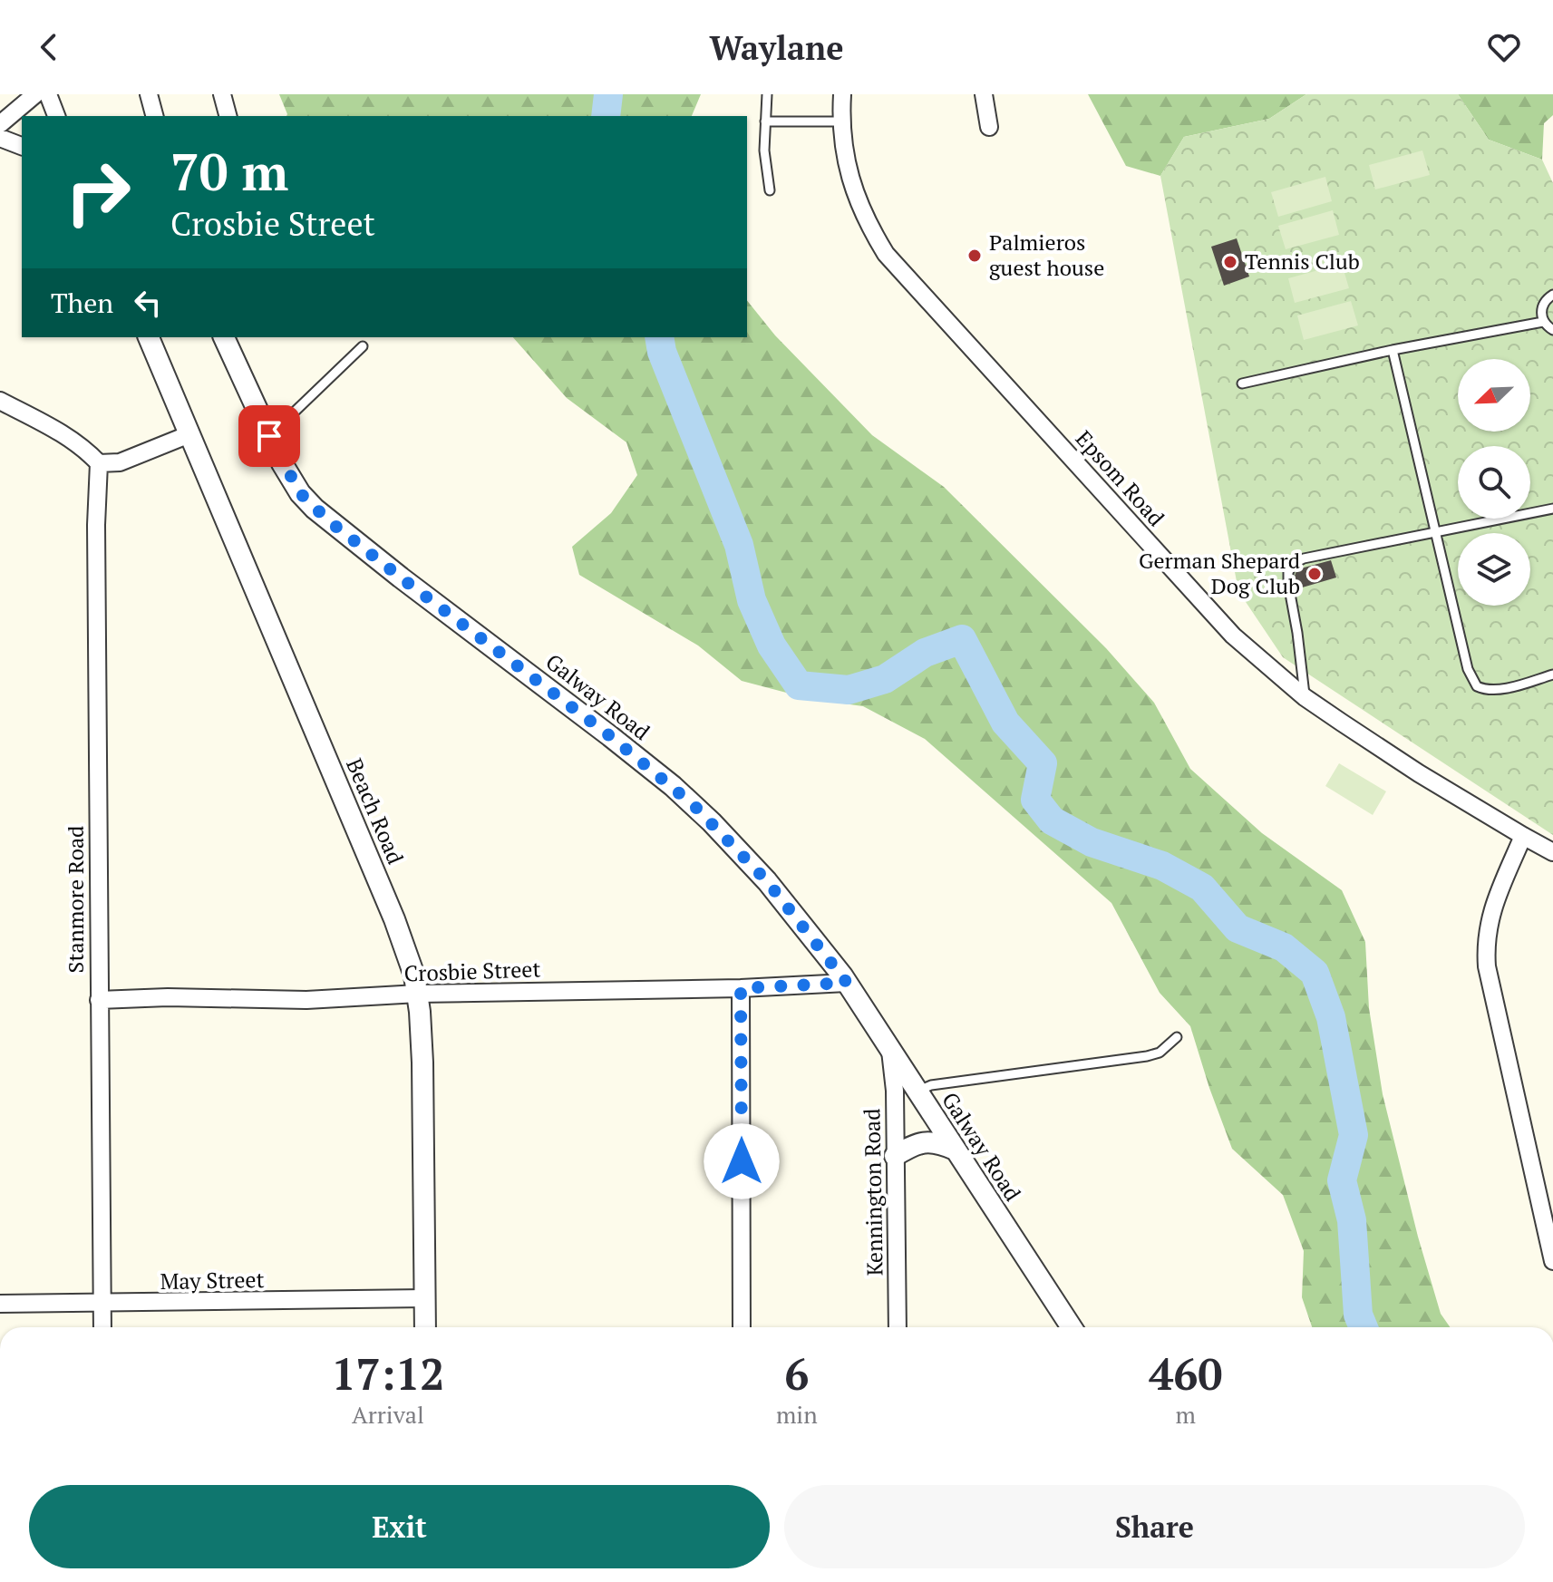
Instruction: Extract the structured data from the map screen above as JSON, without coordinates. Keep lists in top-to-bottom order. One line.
{"streets":{"street":["Epsom Road","Galway Road","Beach Road","Stanmore Road","Crosbie Street","Kennington Road","May Street"]},"crossings":[["Galway Road","Crosbie Street"],["Galway Road","Kennington Road"],["Beach Road","Crosbie Street"],["Beach Road","May Street"],["Stanmore Road","Crosbie Street"],["Stanmore Road","May Street"]],"places":["Palmieros guest house","Tennis Club","German Shepard Dog Club"],"north":"bottom left","page":{"header":"Waylane","turn":["70 m","Crosbie Street"],"then":"Then","eta":["17:12","Arrival","6","min","460","m"],"buttons":["Exit","Share"]}}
